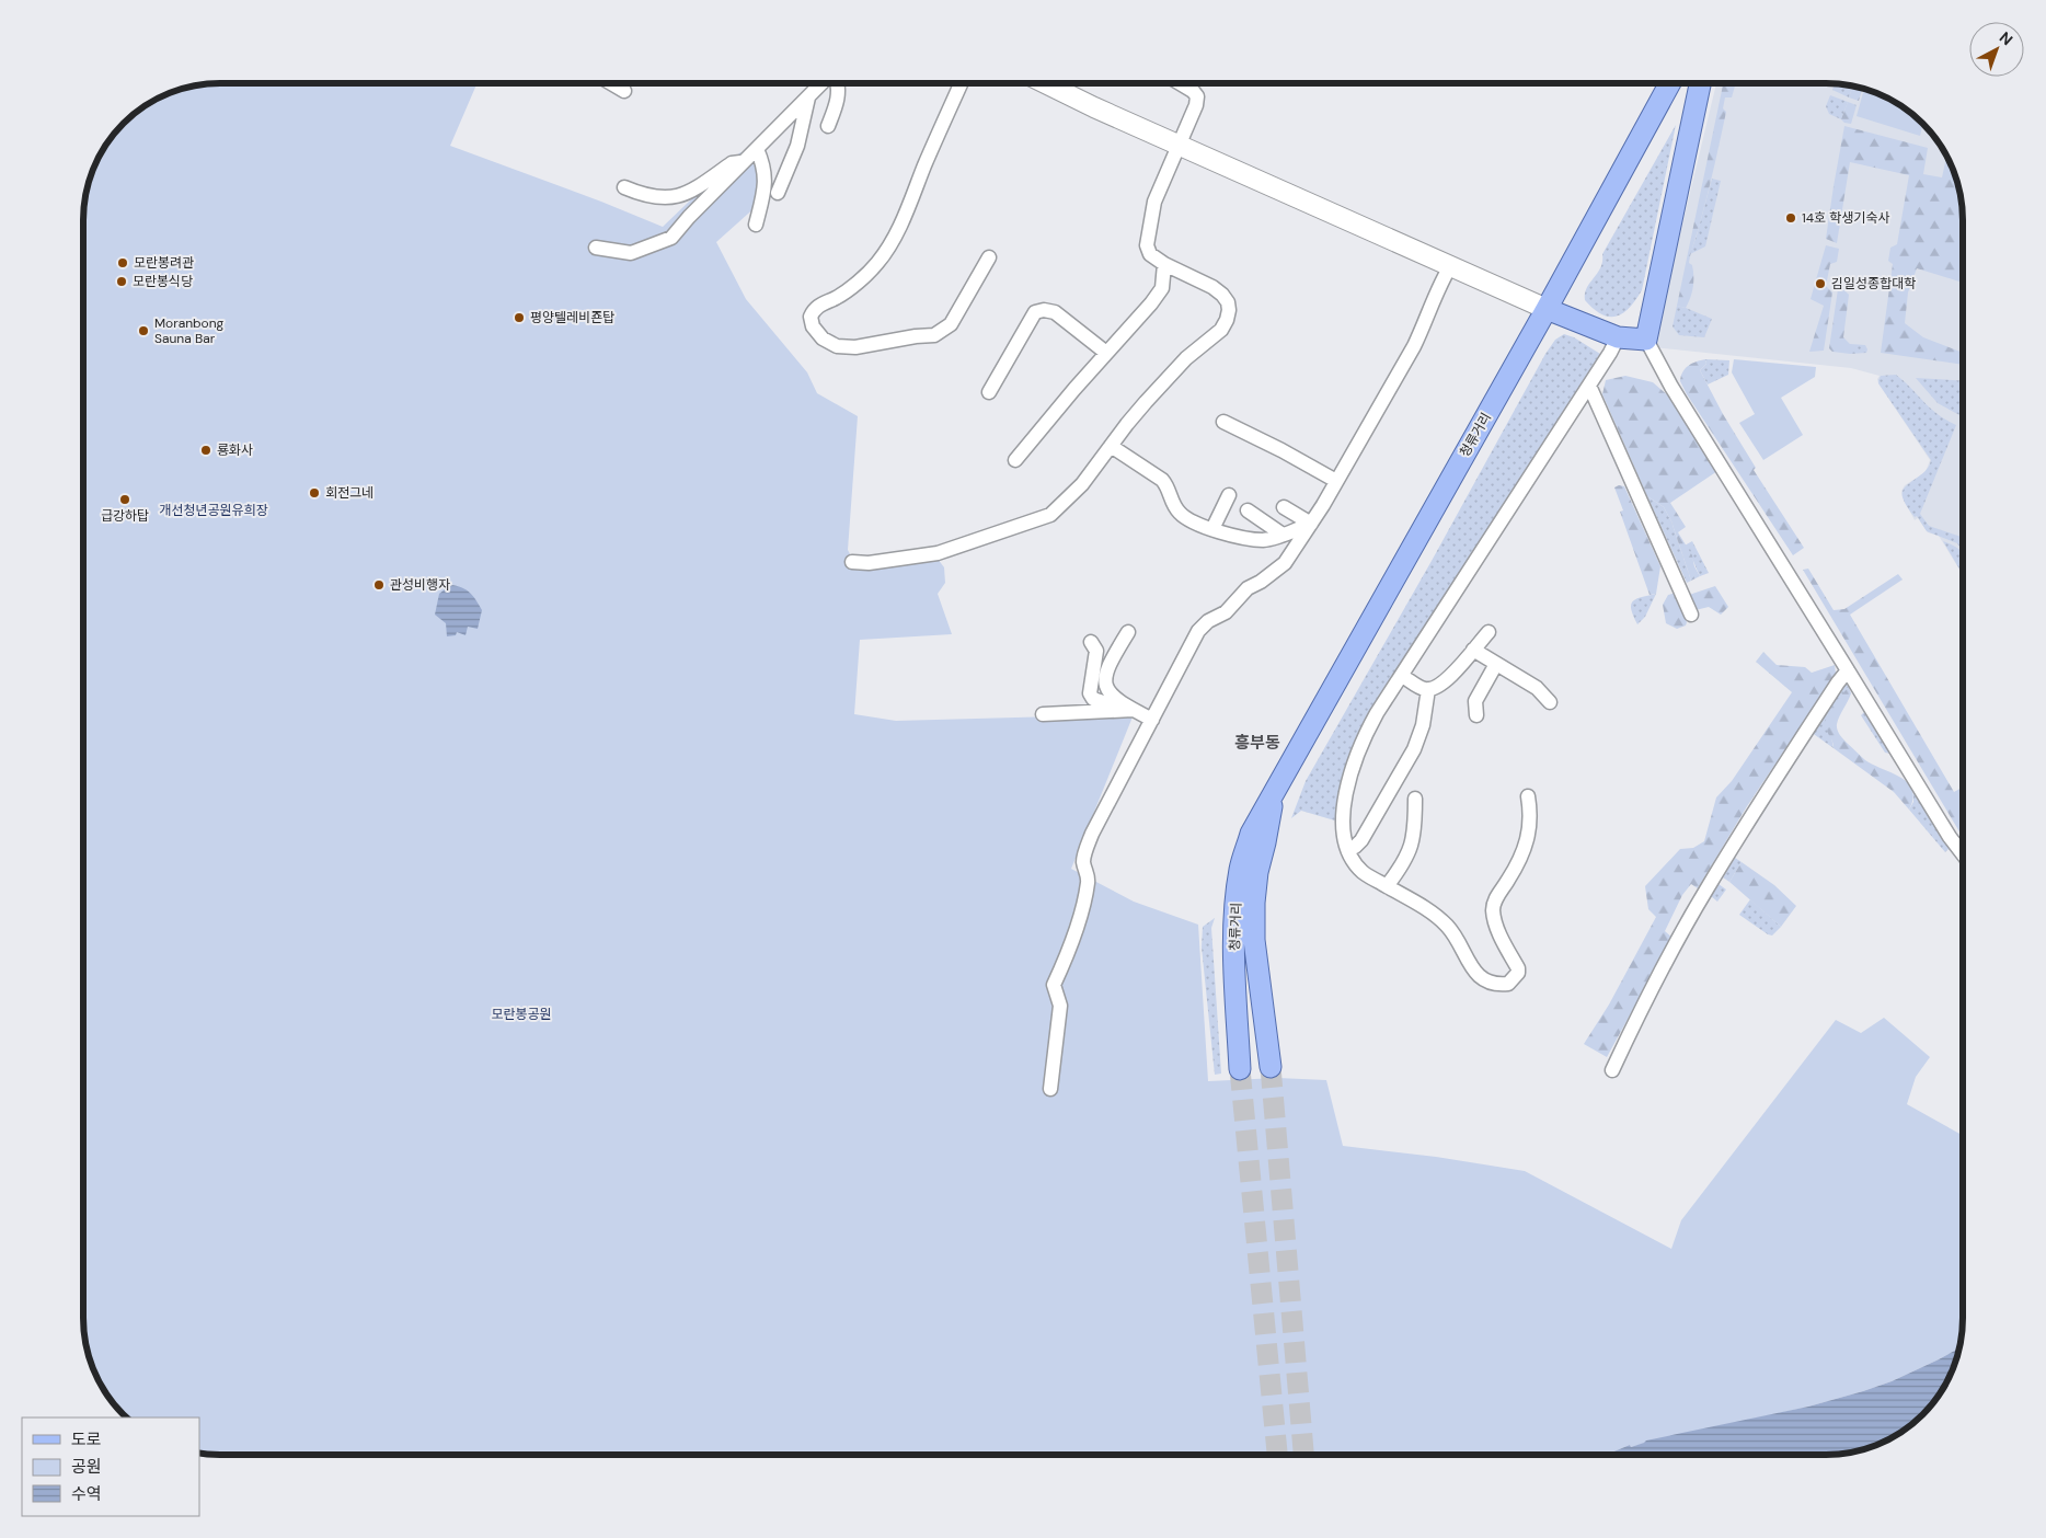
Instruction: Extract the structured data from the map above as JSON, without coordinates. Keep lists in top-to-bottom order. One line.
{"streets":{"main road":["청류거리"]},"districts":["흥부동"],"parks":["개선청년공원유희장","모란봉공원"],"places":["14호 학생기숙사","모란봉려관","모란봉식당","김일성종합대학","평양텔레비죤탑","Moranbong Sauna Bar","룡화사","회전그네","급강하탑","관성비행자"],"legend":["도로","공원","수역"],"north":"top right"}
